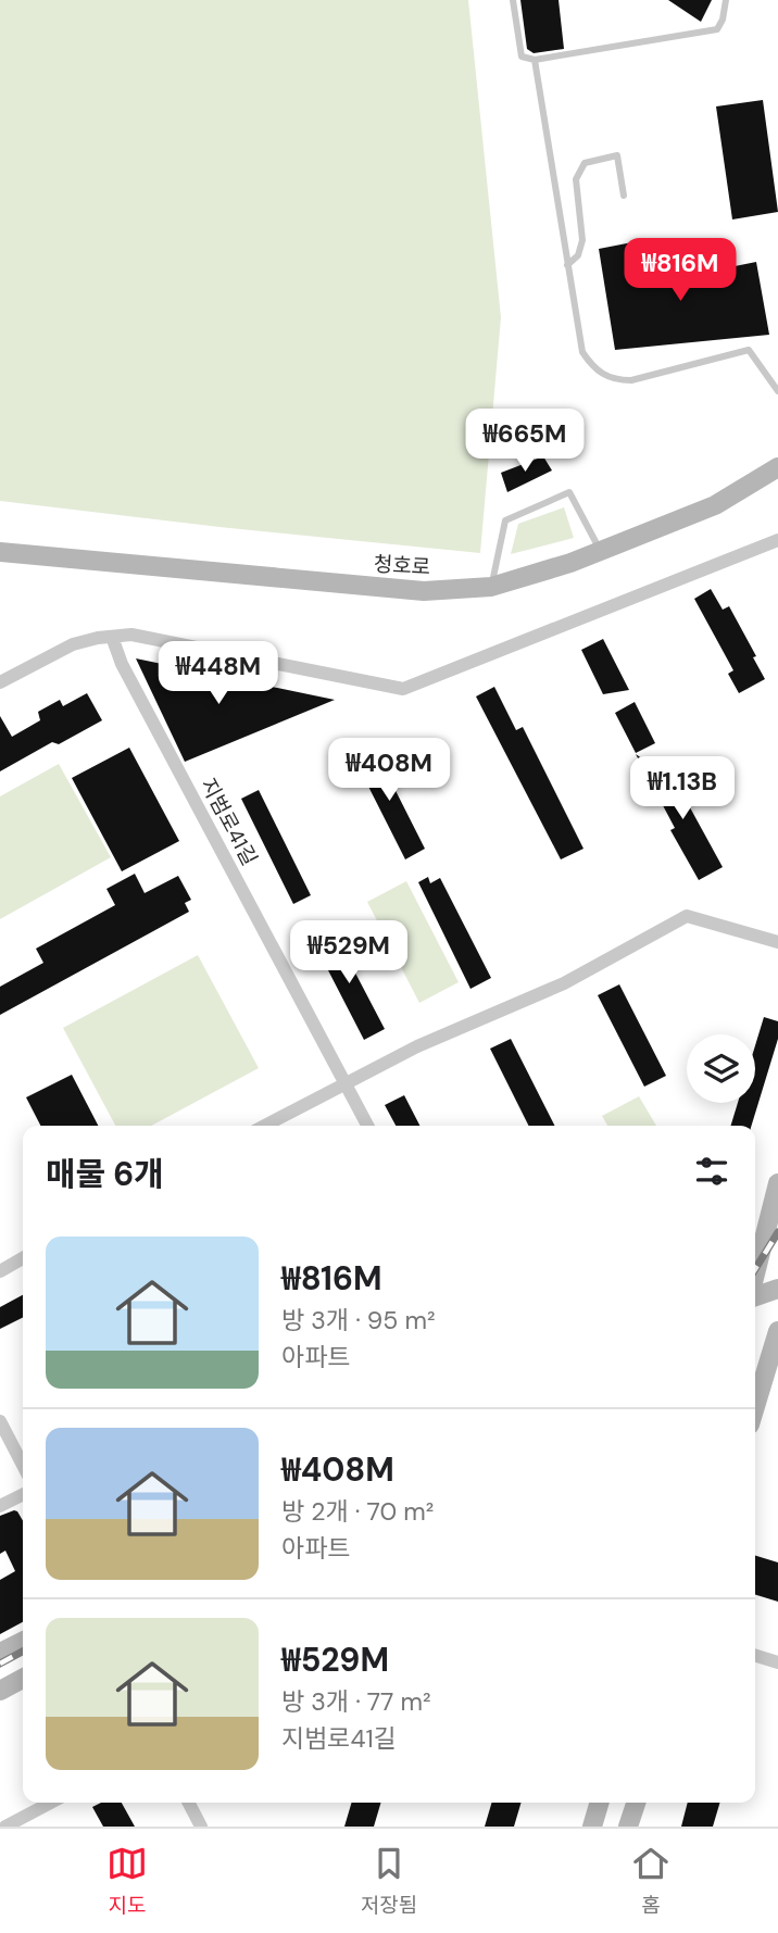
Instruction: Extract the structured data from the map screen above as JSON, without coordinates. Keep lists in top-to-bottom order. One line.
{"streets":{"main road":["청호로"],"street":["지범로41길"]},"page":{"price":["₩816M","₩665M","₩448M","₩408M","₩1.13B","₩529M"],"heading":"매물 6개","list":[{"name":"₩816M","note":"방 3개 · 95 m² · 아파트"},{"name":"₩408M","note":"방 2개 · 70 m² · 아파트"},{"name":"₩529M","note":"방 3개 · 77 m² · 지범로41길"}],"tabs":["지도","저장됨","홈"]}}
